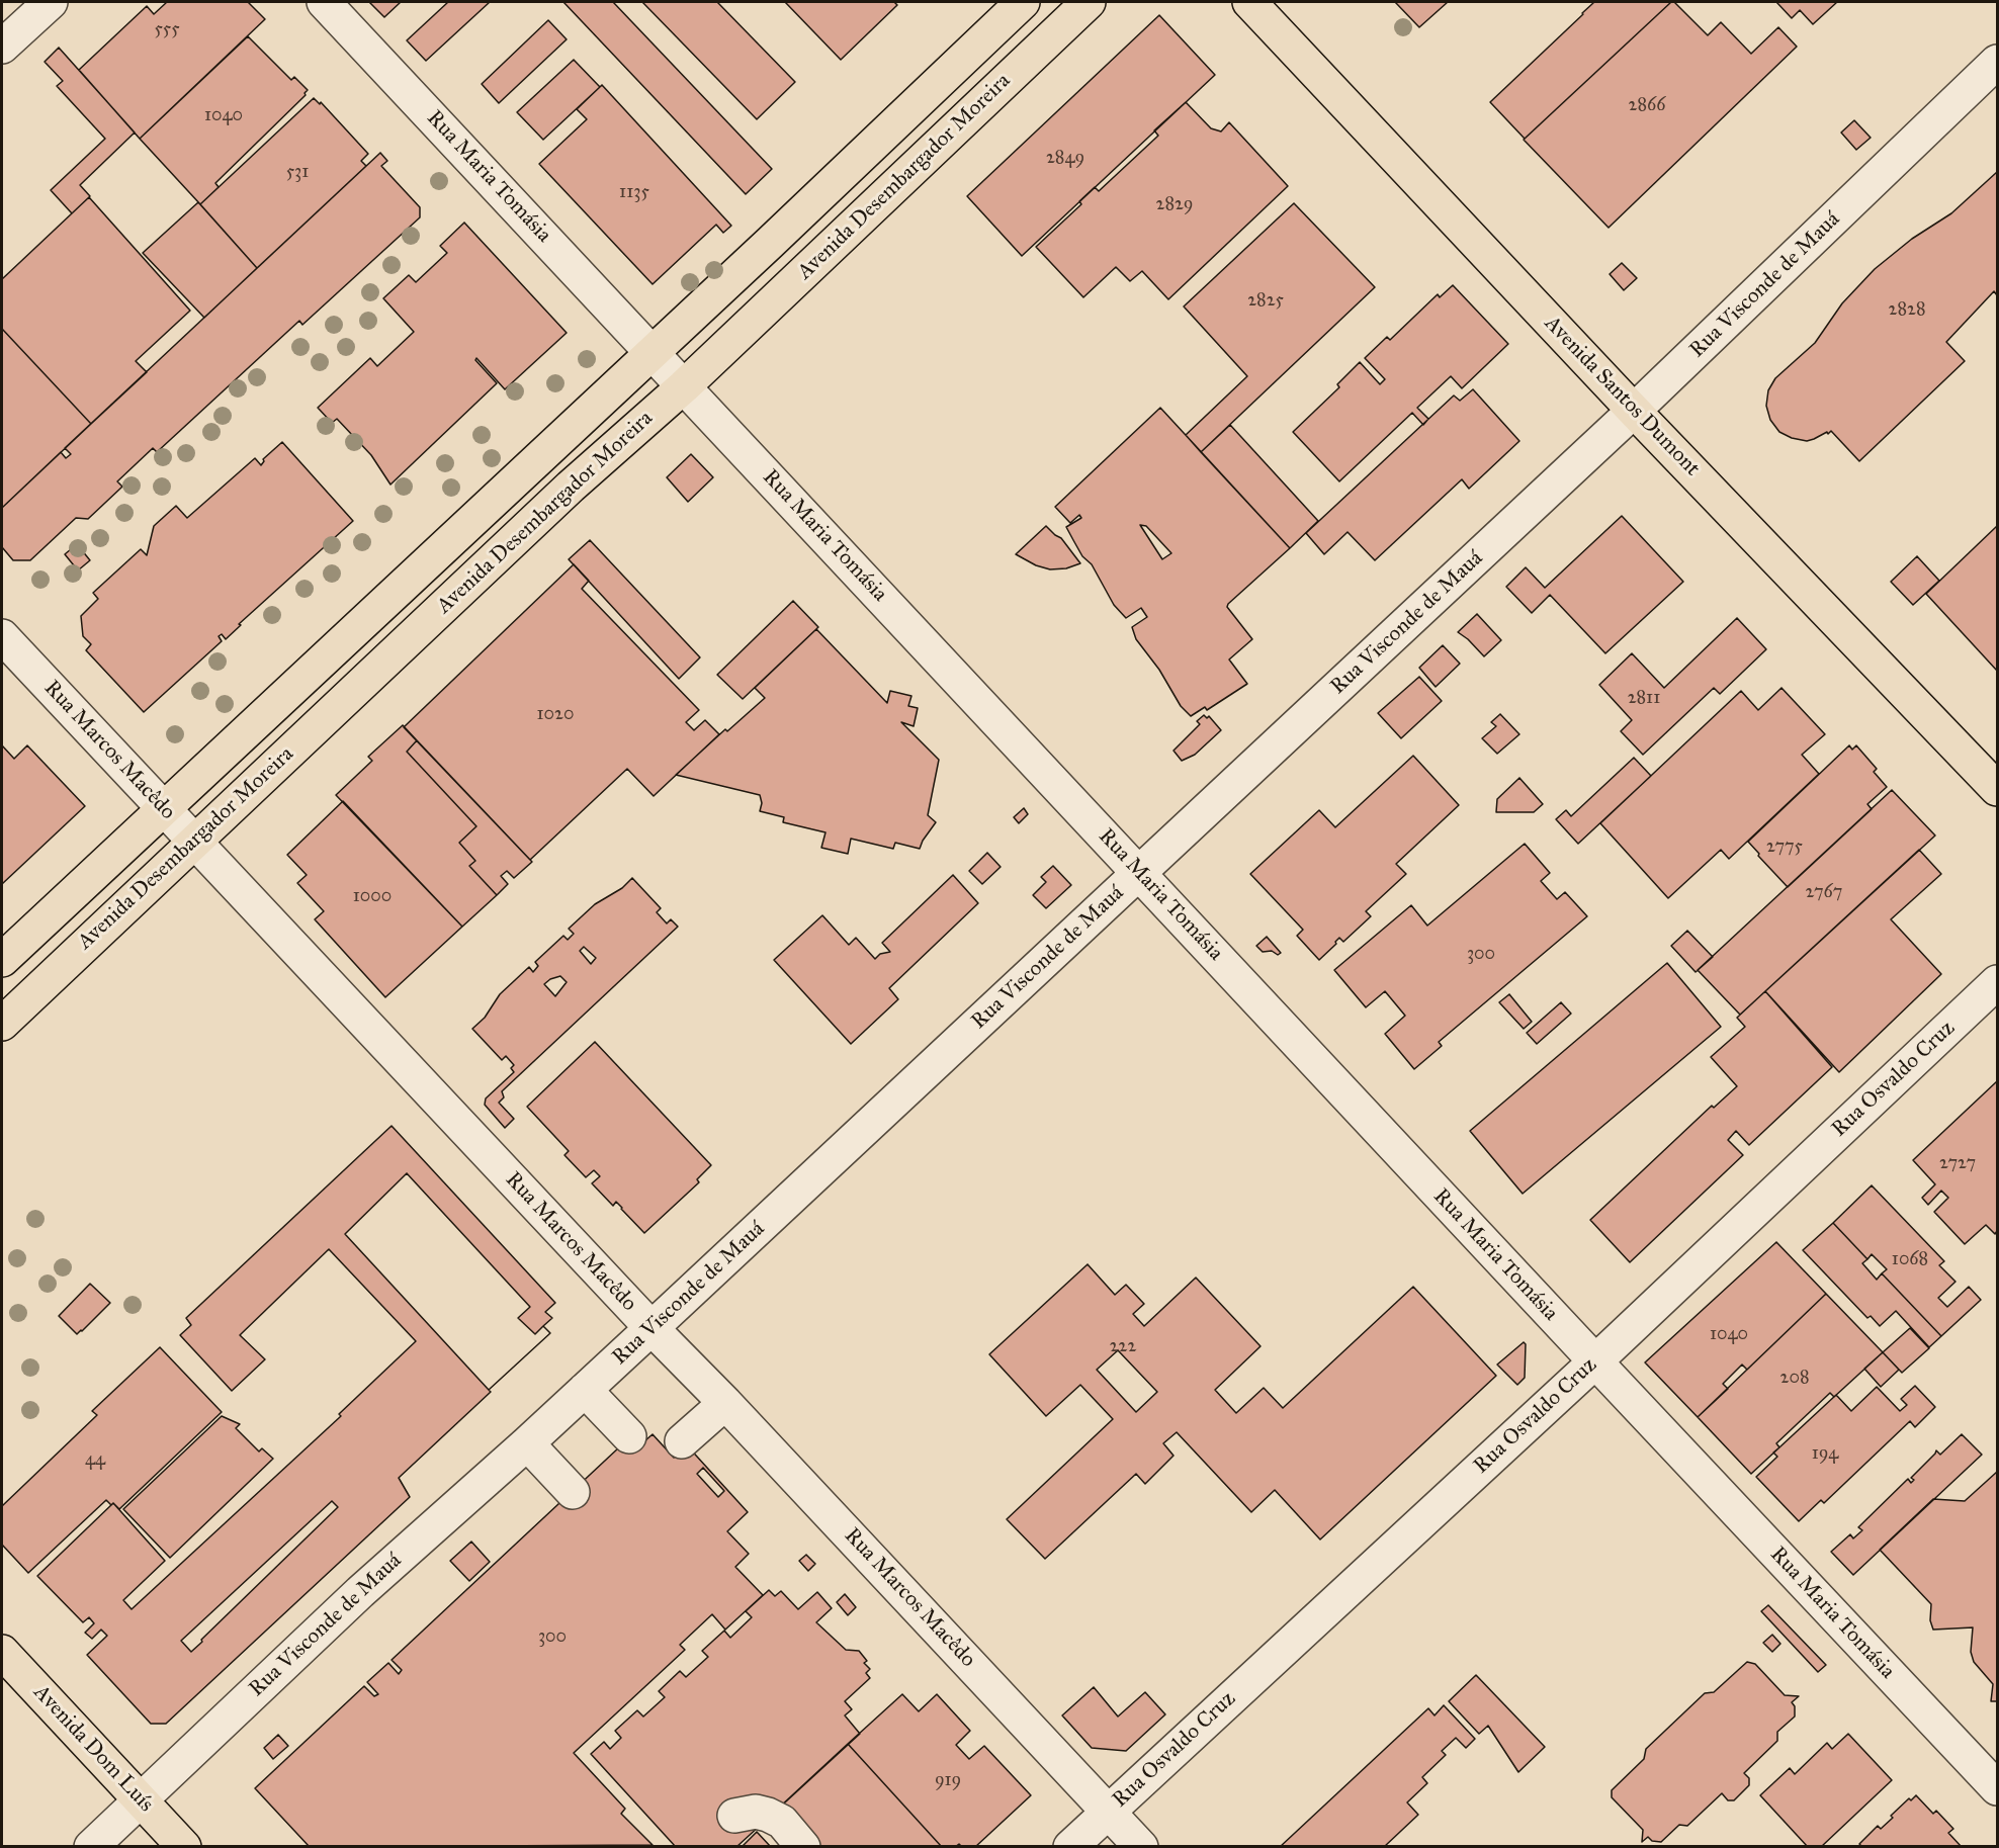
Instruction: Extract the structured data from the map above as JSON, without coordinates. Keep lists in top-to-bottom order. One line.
{"streets":{"main road":["Avenida Desembargador Moreira","Avenida Santos Dumont","Avenida Dom Luís"],"street":["Rua Maria Tomásia","Rua Visconde de Mauá","Rua Marcos Macêdo","Rua Osvaldo Cruz"]},"crossings":[["Rua Maria Tomásia","Avenida Desembargador Moreira"],["Rua Maria Tomásia","Rua Visconde de Mauá"],["Rua Maria Tomásia","Rua Osvaldo Cruz"],["Avenida Desembargador Moreira","Rua Marcos Macêdo"],["Rua Visconde de Mauá","Avenida Santos Dumont"],["Rua Visconde de Mauá","Rua Marcos Macêdo"],["Rua Visconde de Mauá","Avenida Dom Luís"],["Rua Marcos Macêdo","Rua Osvaldo Cruz"]],"house_numbers":["555","2866","1040","2849","531","1135","2829","2825","2828","2811","1020","2775","2767","1000","300","2727","1068","1040","222","208","194","44","300","919"]}
